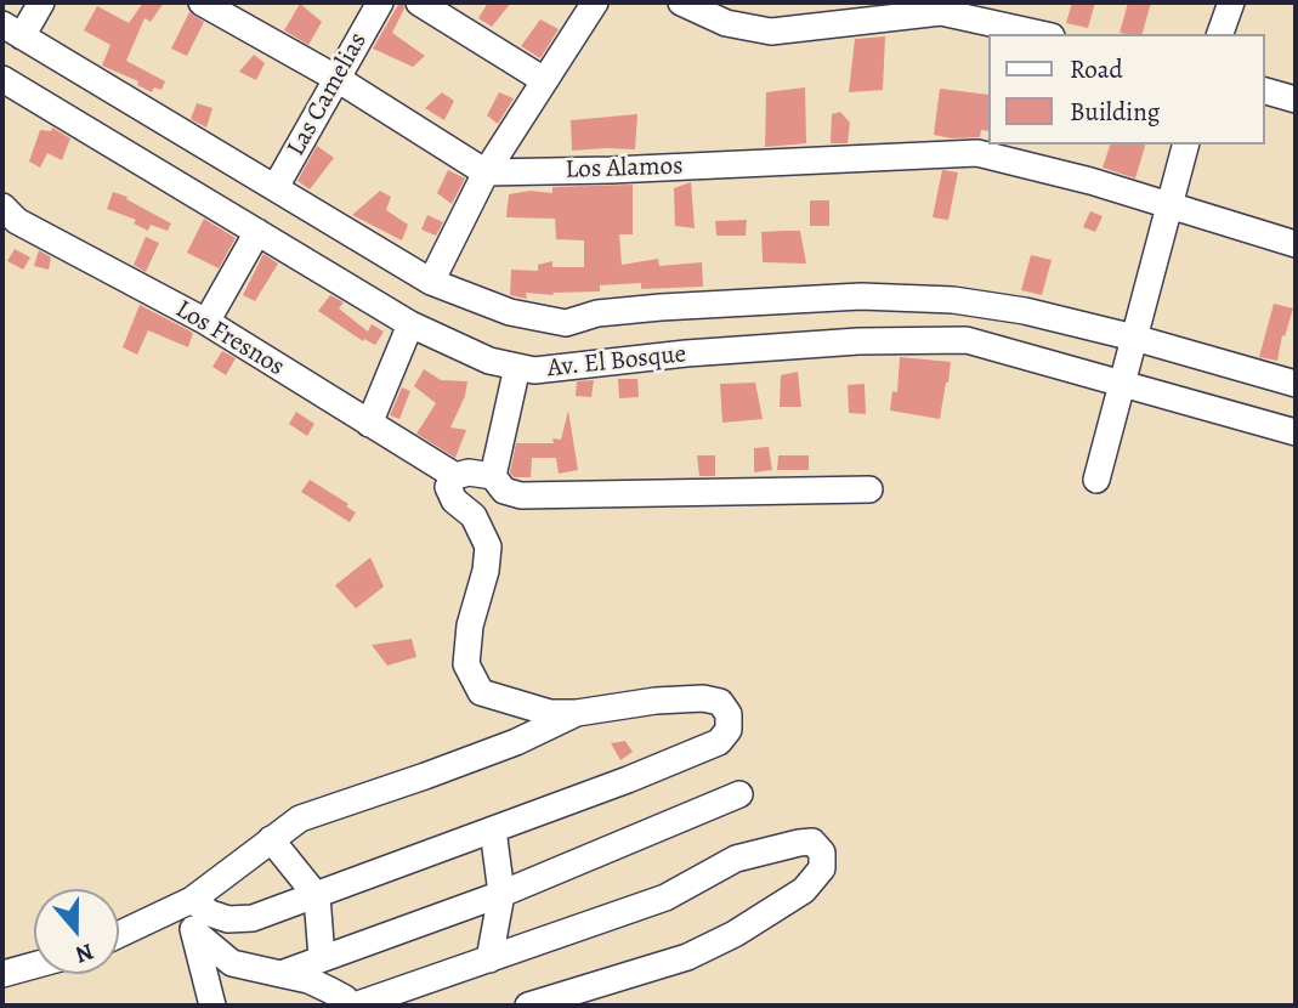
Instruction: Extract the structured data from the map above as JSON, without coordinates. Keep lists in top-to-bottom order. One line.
{"streets":{"street":["Las Camelias","Los Alamos","Los Fresnos","Av. El Bosque"]},"crossings":[["Las Camelias","Av. El Bosque"]],"legend":["Road","Building"],"north":"bottom"}
